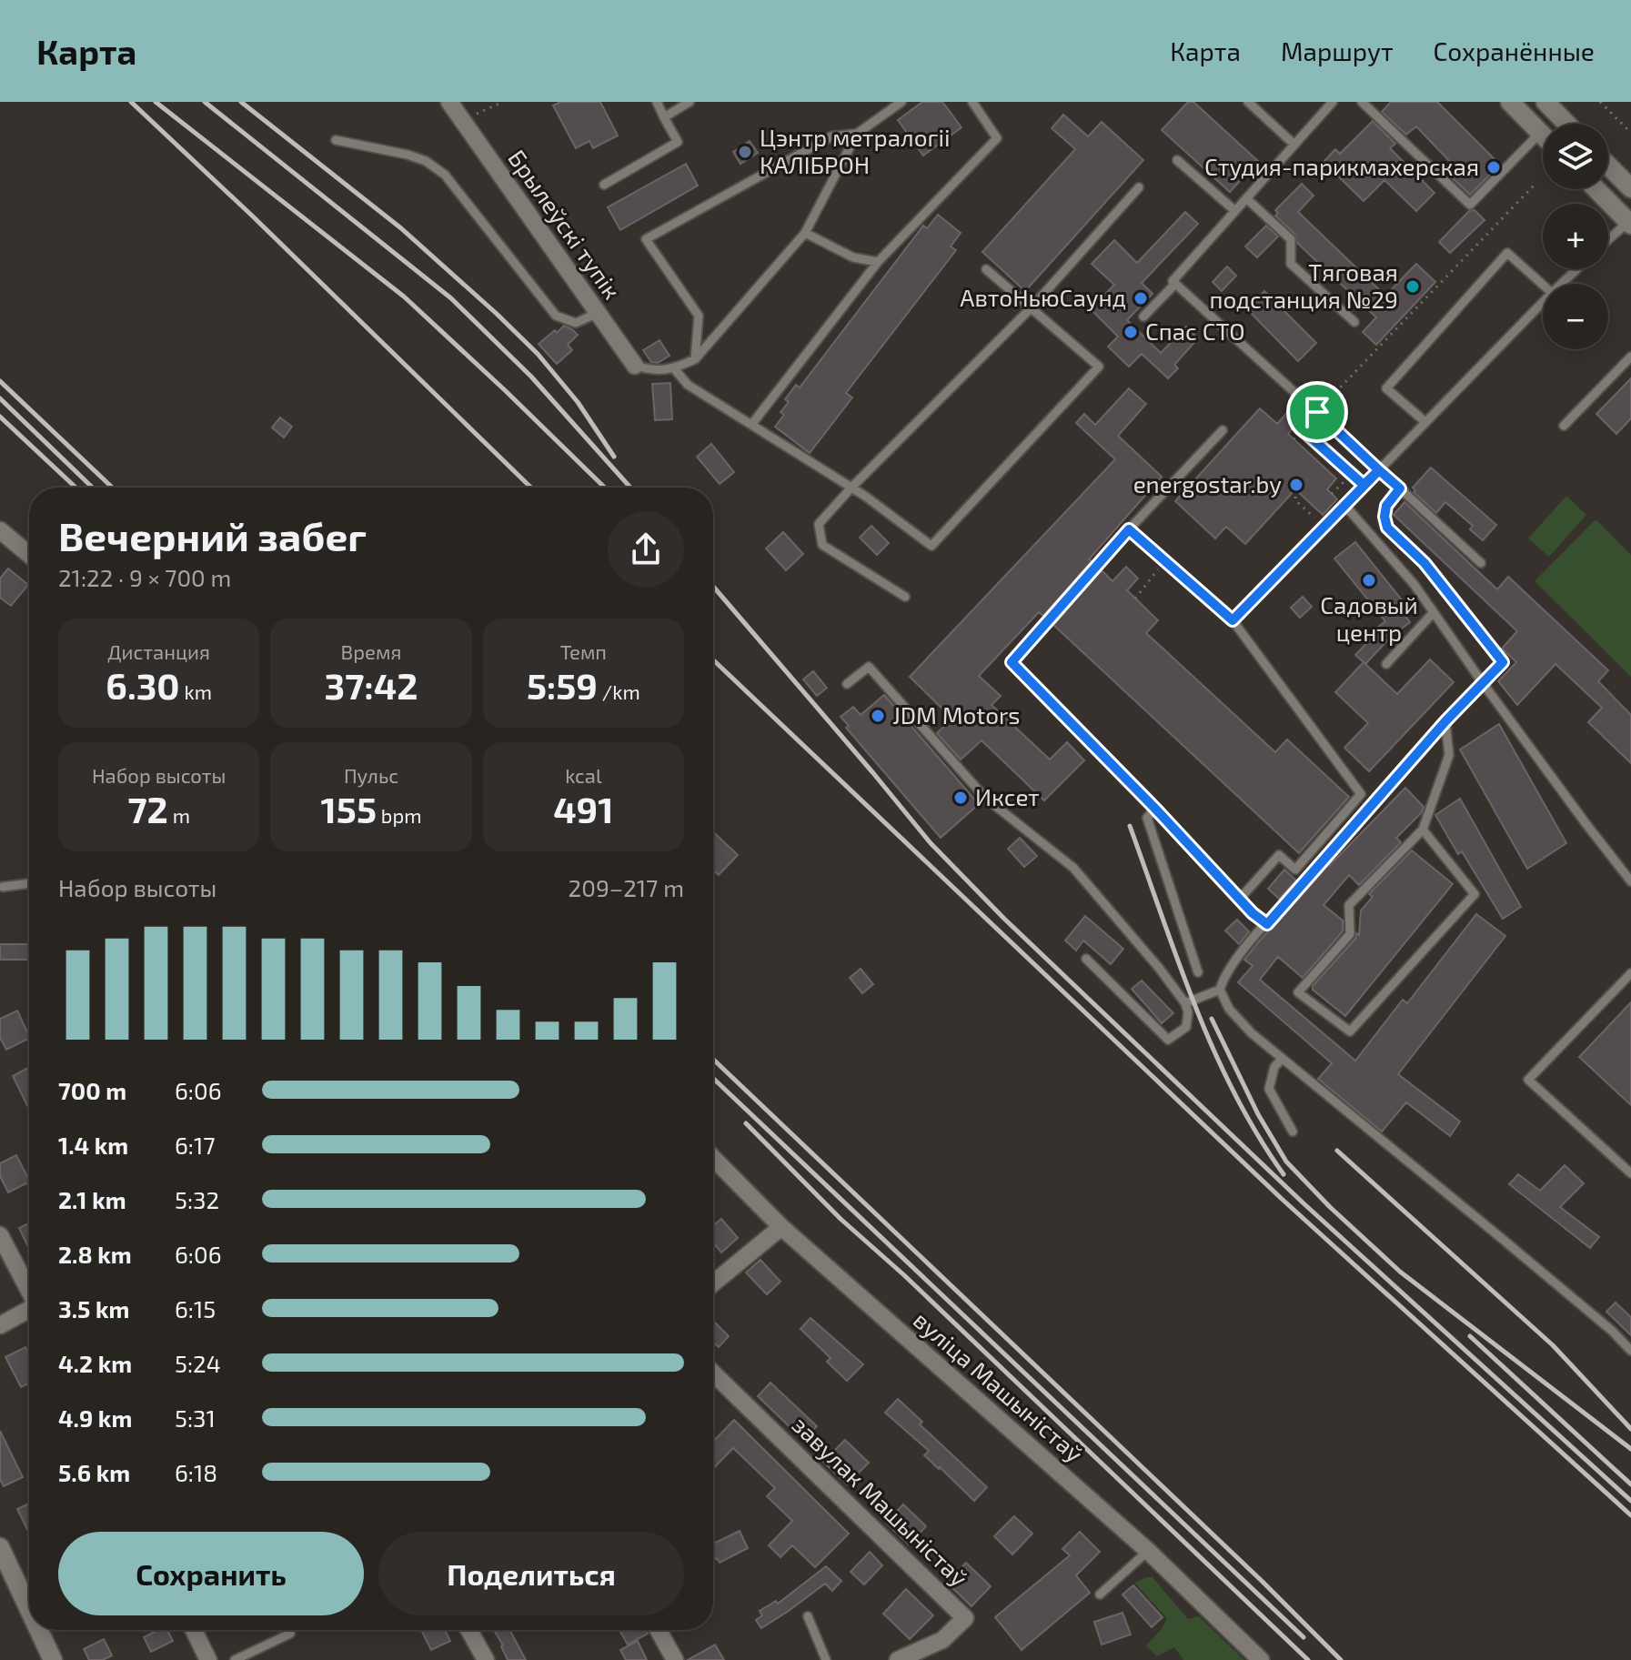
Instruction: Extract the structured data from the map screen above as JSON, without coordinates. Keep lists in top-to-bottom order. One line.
{"streets":{"street":["Брылеўскі тупік","вуліца Машыністаў","завулак Машыністаў"]},"places":["Цэнтр метралогіі КАЛIБРОН","Студия-парикмахерская","Тяговая подстанция №29","АвтоНьюСаунд","Спас СТО","energostar.by","Садовый центр","JDM Motors","Иксет"],"page":{"header":"Карта","nav":["Карта","Маршрут","Сохранённые"],"map_buttons":["+","−"],"heading":["Вечерний забег","21:22 · 9 × 700 m"],"stats":[["Дистанция","6.30 km"],["Время","37:42"],["Темп","5:59 /km"],["Набор высоты","72 m"],["Пульс","155 bpm"],["kcal","491"]],"chart":["Набор высоты","209–217 m"],"list":[{"name":"700 m","note":"6:06"},{"name":"1.4 km","note":"6:17"},{"name":"2.1 km","note":"5:32"},{"name":"2.8 km","note":"6:06"},{"name":"3.5 km","note":"6:15"},{"name":"4.2 km","note":"5:24"},{"name":"4.9 km","note":"5:31"},{"name":"5.6 km","note":"6:18"}],"buttons":["Сохранить","Поделиться"]}}
